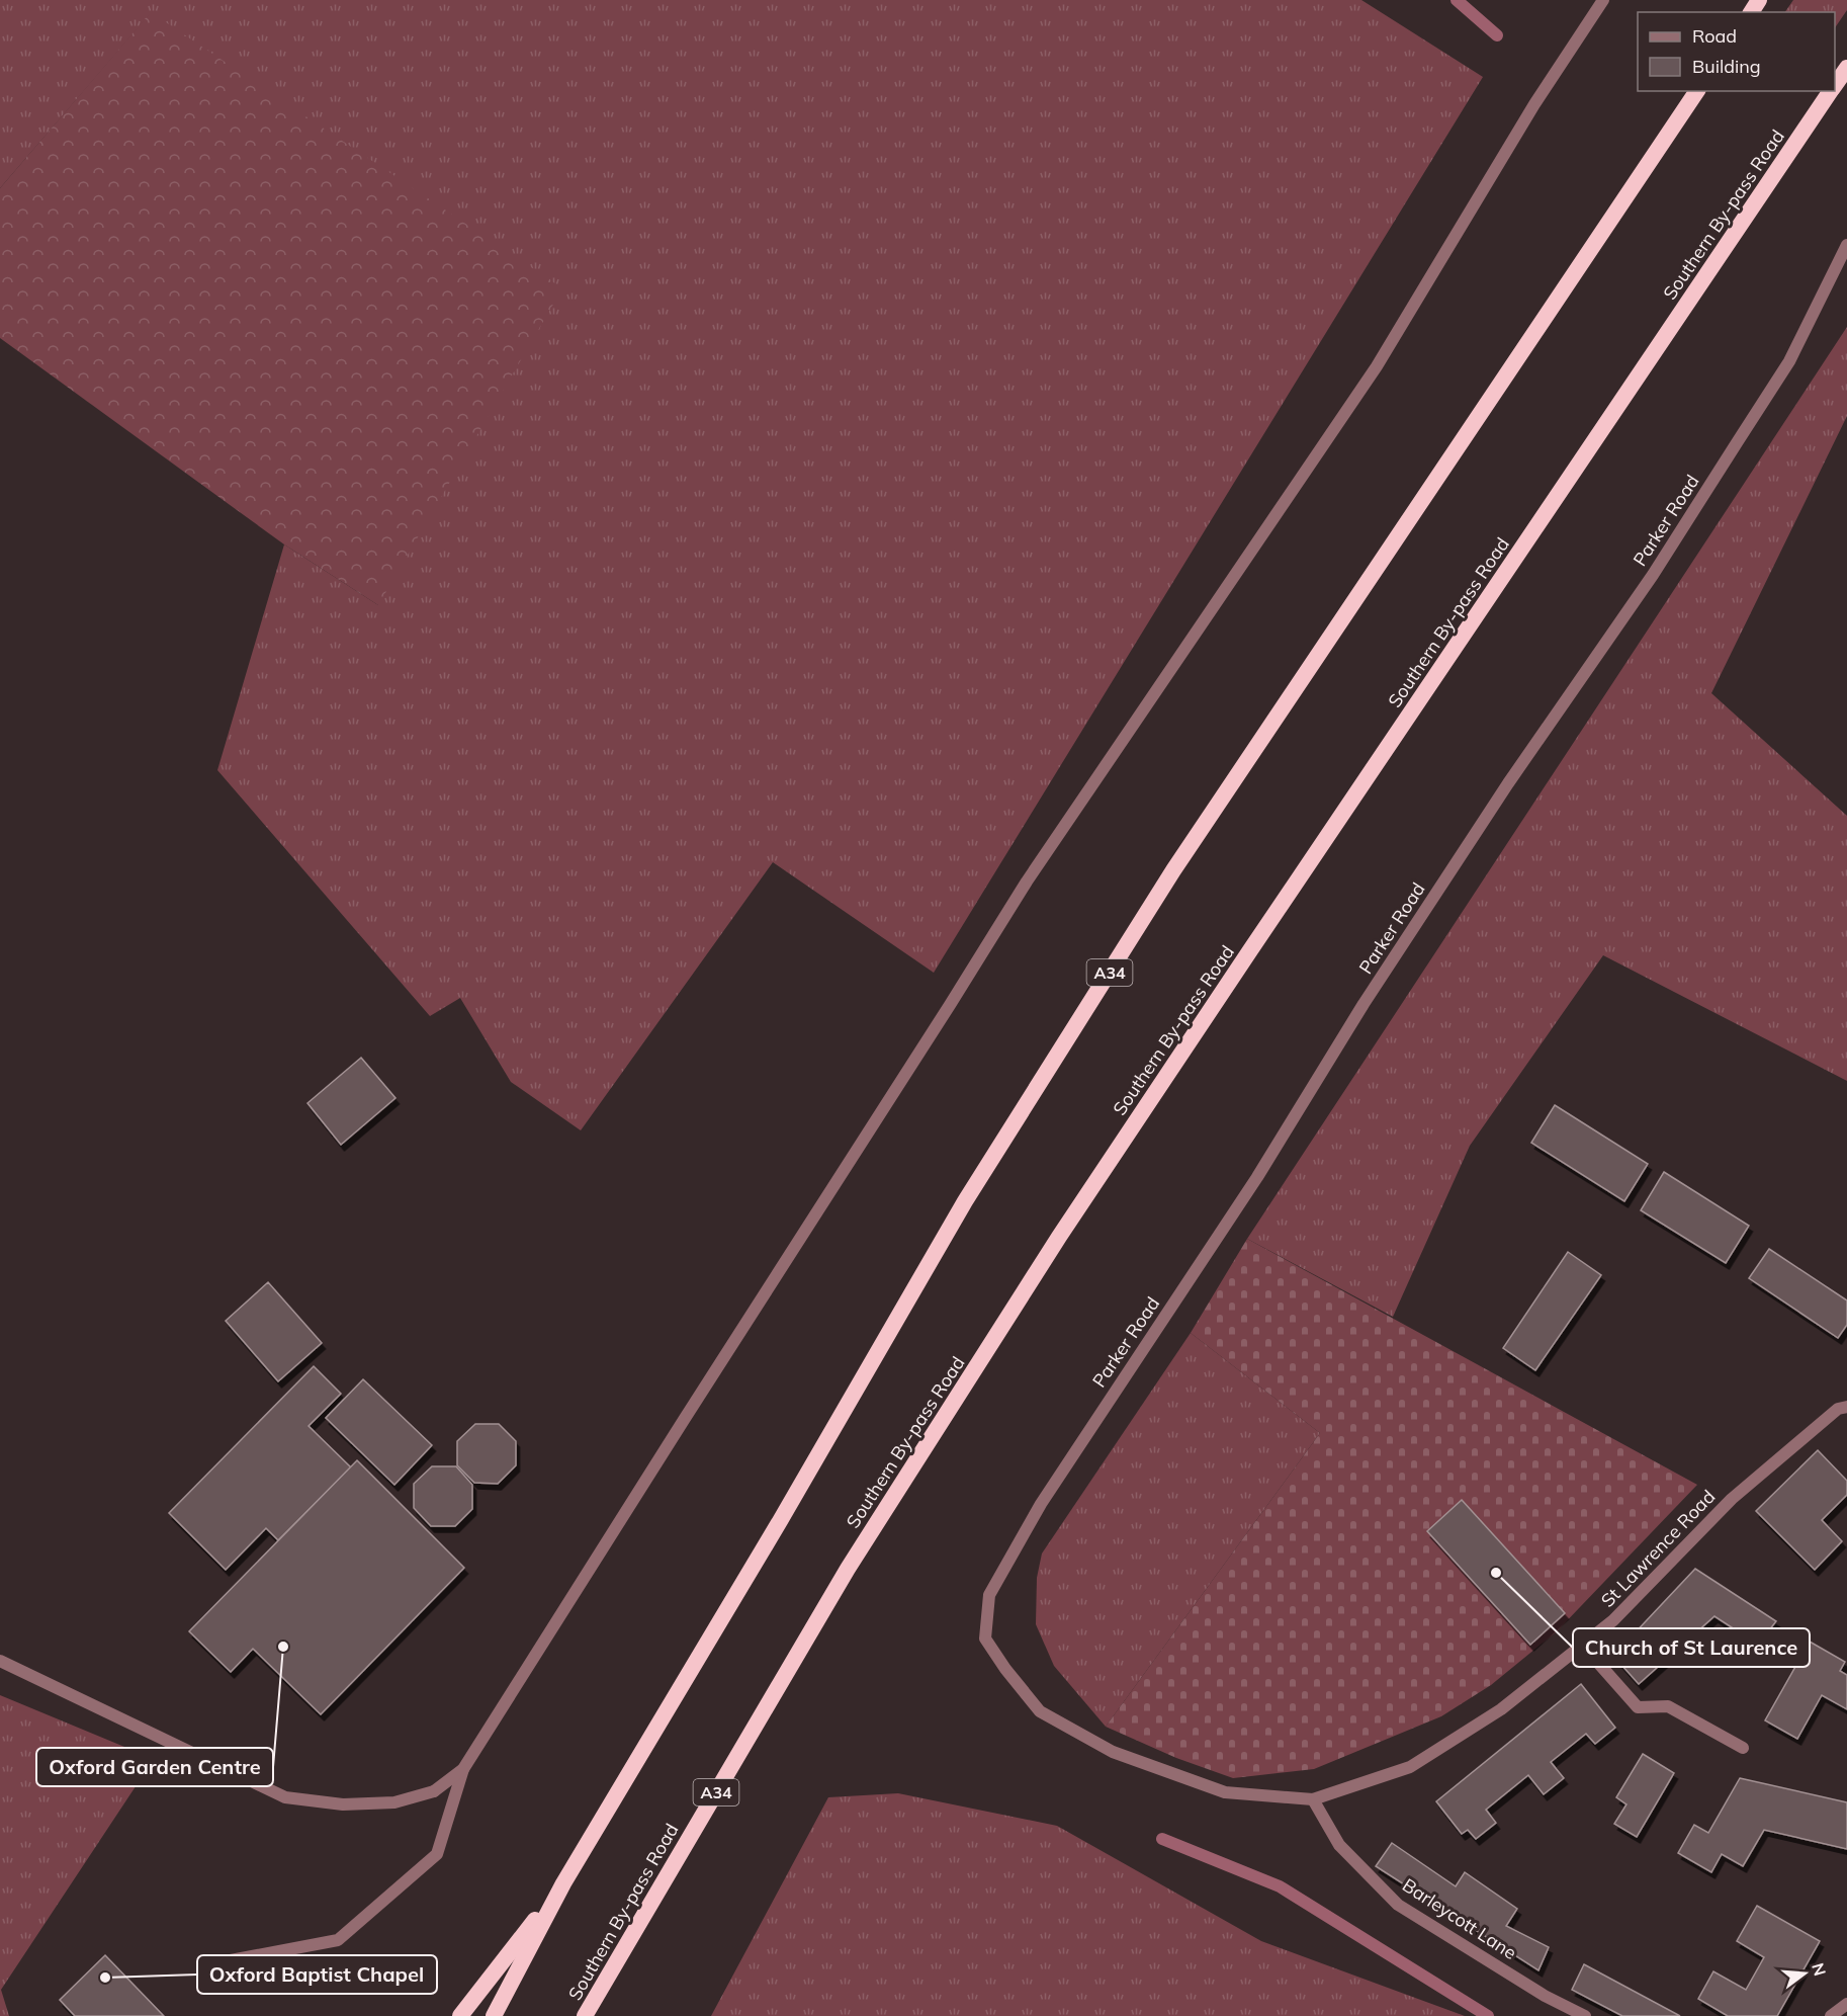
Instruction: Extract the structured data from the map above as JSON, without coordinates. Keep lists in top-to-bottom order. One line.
{"streets":{"highway":["Southern By-pass Road","A34"],"street":["Parker Road","St Lawrence Road","Barleycott Lane"]},"crossings":[["Parker Road","St Lawrence Road"],["St Lawrence Road","Barleycott Lane"]],"places":["Church of St Laurence","Oxford Garden Centre","Oxford Baptist Chapel"],"legend":["Road","Building"],"north":"right"}
